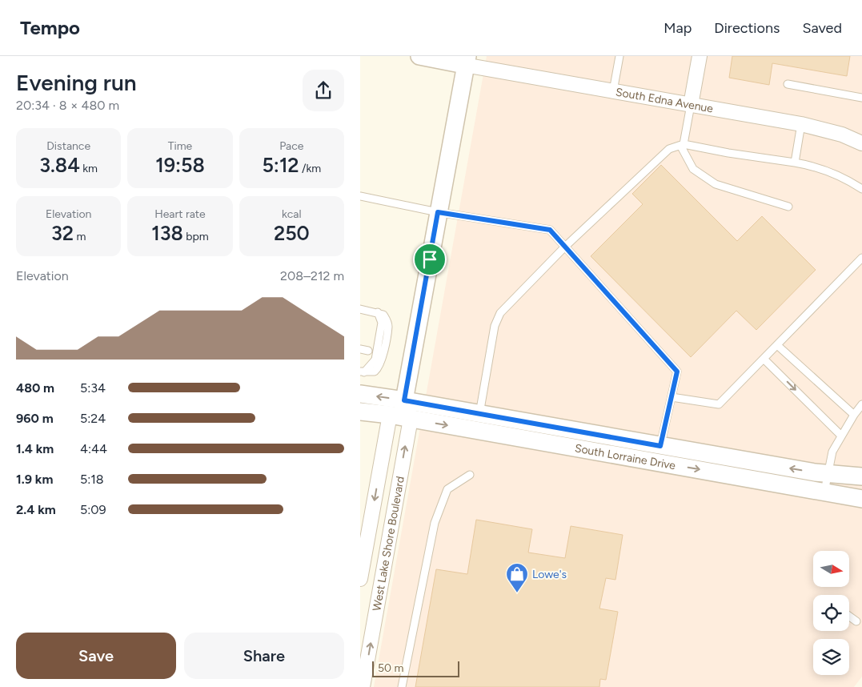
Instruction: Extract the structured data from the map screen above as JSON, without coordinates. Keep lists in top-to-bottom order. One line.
{"streets":{"street":["South Edna Avenue","South Lorraine Drive","West Lake Shore Boulevard"]},"crossings":[["South Edna Avenue","West Lake Shore Boulevard"],["South Lorraine Drive","West Lake Shore Boulevard"]],"places":{"shop":["Lowe's"]},"scale_bar":"50 m","north":"right","page":{"header":"Tempo","nav":["Map","Directions","Saved"],"heading":["Evening run","20:34 · 8 × 480 m"],"stats":[["Distance","3.84 km"],["Time","19:58"],["Pace","5:12 /km"],["Elevation","32 m"],["Heart rate","138 bpm"],["kcal","250"]],"chart":["Elevation","208–212 m"],"list":[{"name":"480 m","note":"5:34"},{"name":"960 m","note":"5:24"},{"name":"1.4 km","note":"4:44"},{"name":"1.9 km","note":"5:18"},{"name":"2.4 km","note":"5:09"}],"buttons":["Save","Share"],"scale":"50 m"}}
